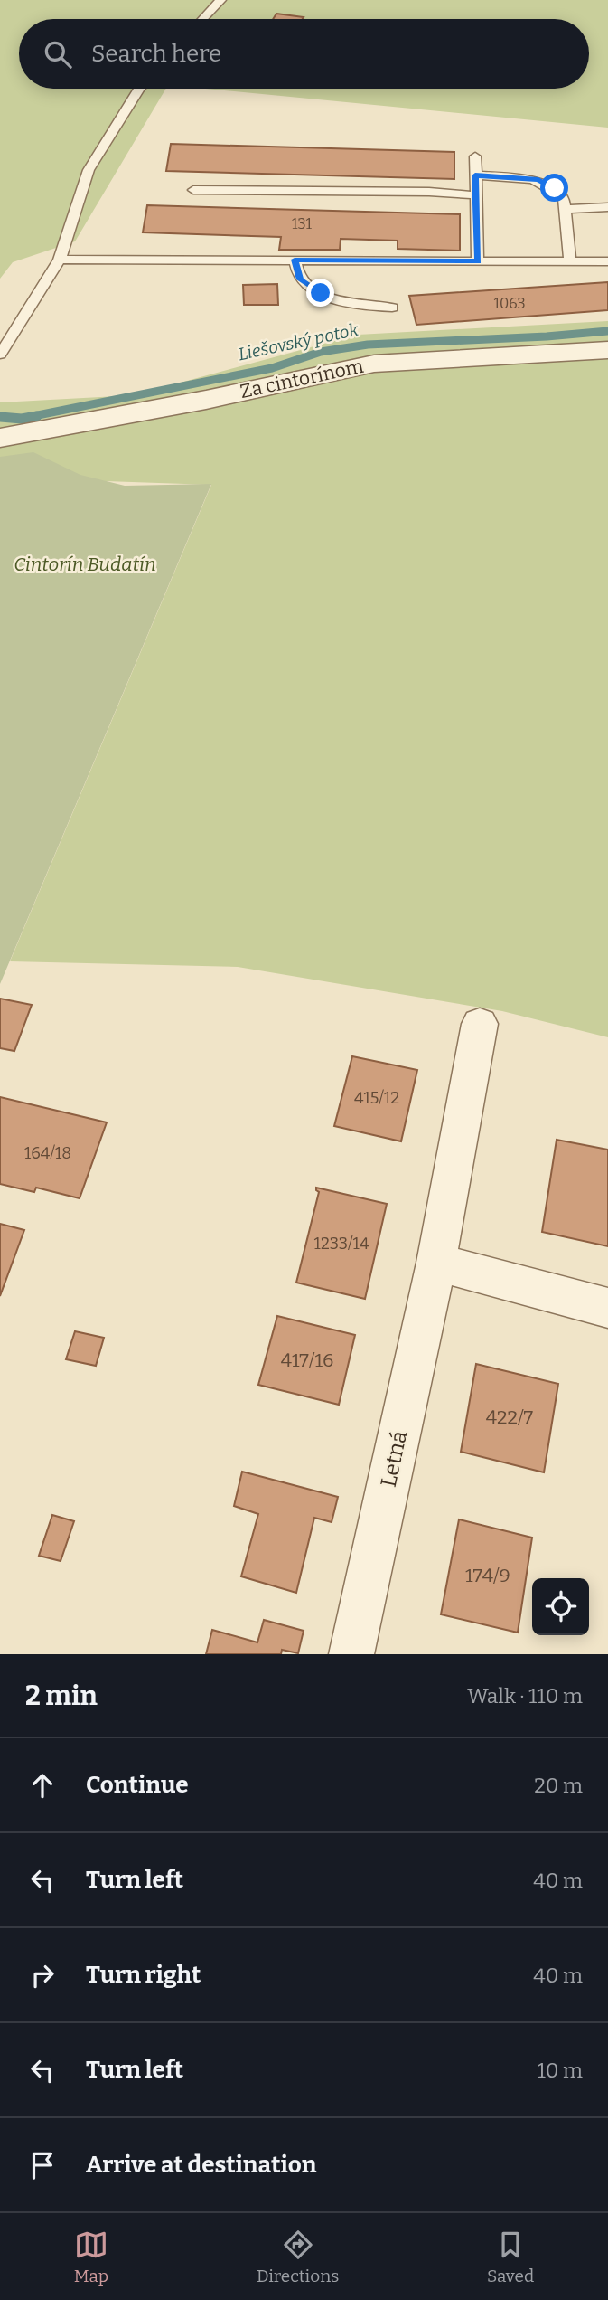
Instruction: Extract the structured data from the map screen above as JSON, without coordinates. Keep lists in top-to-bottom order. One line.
{"streets":{"street":["Za cintorínom","Letná"]},"water":["Liešovský potok"],"parks":["Cintorín Budatín"],"house_numbers":["131","1063","415/12","164/18","1233/14","417/16","422/7","174/9"],"page":{"search":"Search here","heading":["2 min","Walk · 110 m"],"list":[["Continue","20 m"],["Turn left","40 m"],["Turn right","40 m"],["Turn left","10 m"],"Arrive at destination"],"nav":["Map","Directions","Saved"]}}
